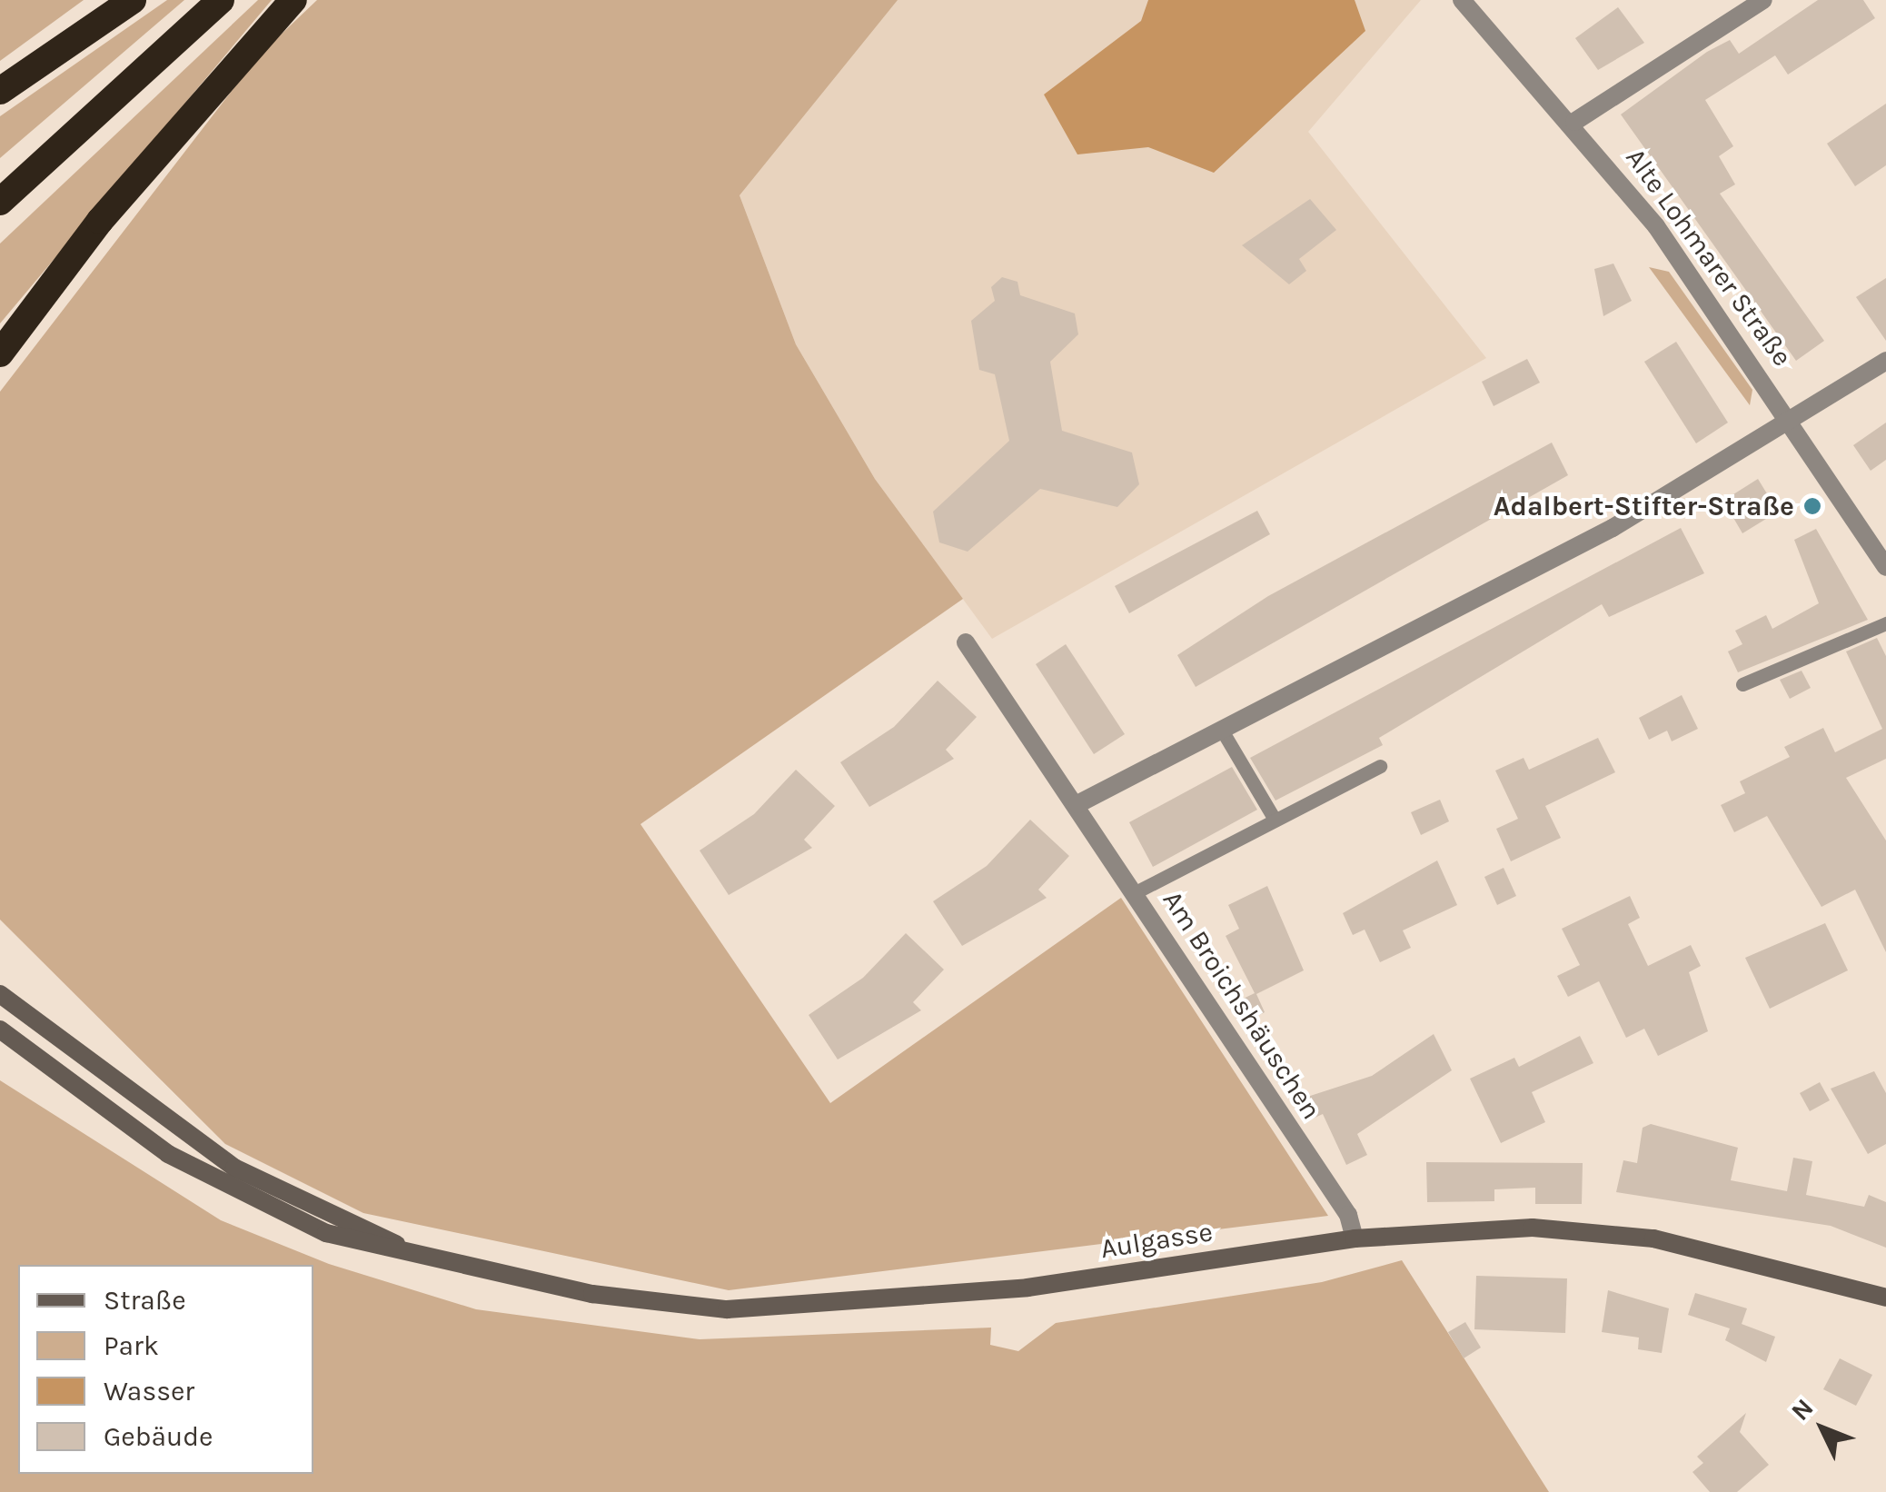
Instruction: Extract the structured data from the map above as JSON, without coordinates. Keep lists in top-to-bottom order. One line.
{"streets":{"main road":["Aulgasse"],"street":["Alte Lohmarer Straße","Am Broichshäuschen"]},"crossings":[["Am Broichshäuschen","Aulgasse"]],"places":["Adalbert-Stifter-Straße"],"legend":["Straße","Park","Wasser","Gebäude"],"north":"top left"}
